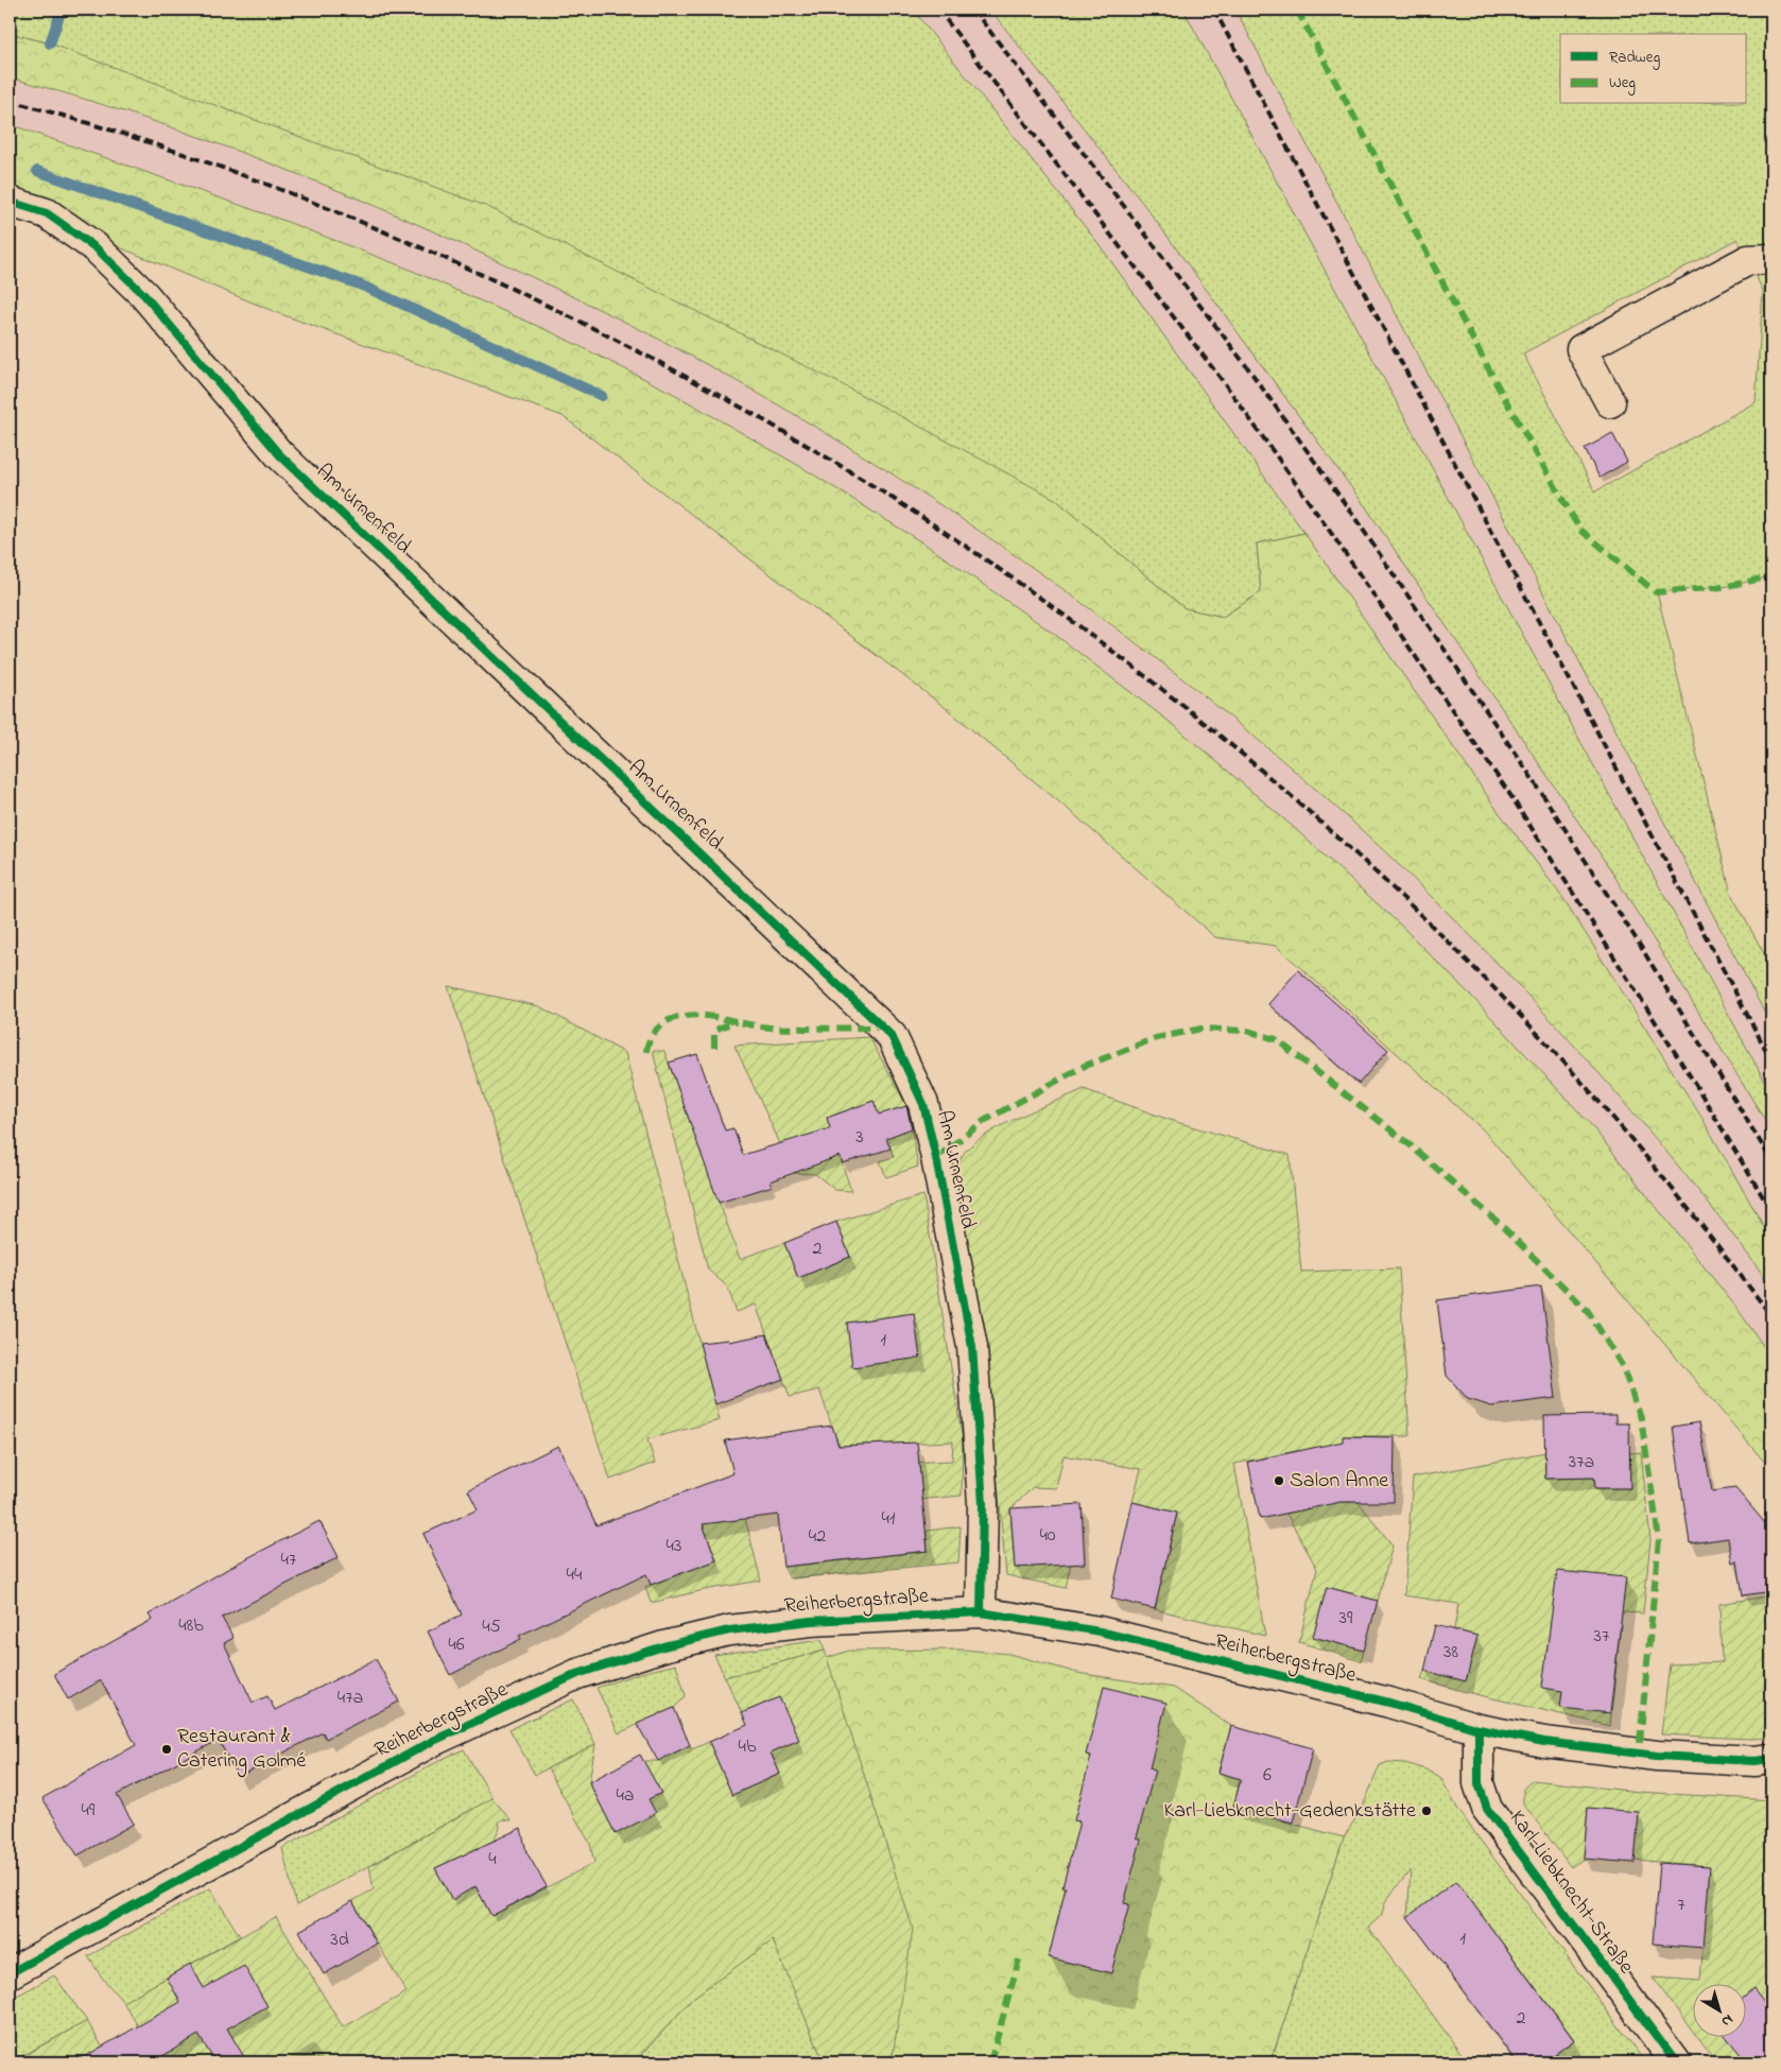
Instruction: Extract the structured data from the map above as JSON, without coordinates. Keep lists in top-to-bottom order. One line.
{"streets":{"street":["Am Urnenfeld","Reiherbergstraße","Karl-Liebknecht-Straße"]},"crossings":[["Am Urnenfeld","Reiherbergstraße"],["Reiherbergstraße","Karl-Liebknecht-Straße"]],"places":["Salon Anne","Restaurant & Catering Golmé","Karl-Liebknecht-Gedenkstätte"],"house_numbers":["3","2","1","37a","41","40","42","43","47","44","39","48b","45","37","46","38","47a","4b","6","4a","49","4","7","1","3d","2"],"legend":["Radweg","Weg"],"north":"bottom right"}
